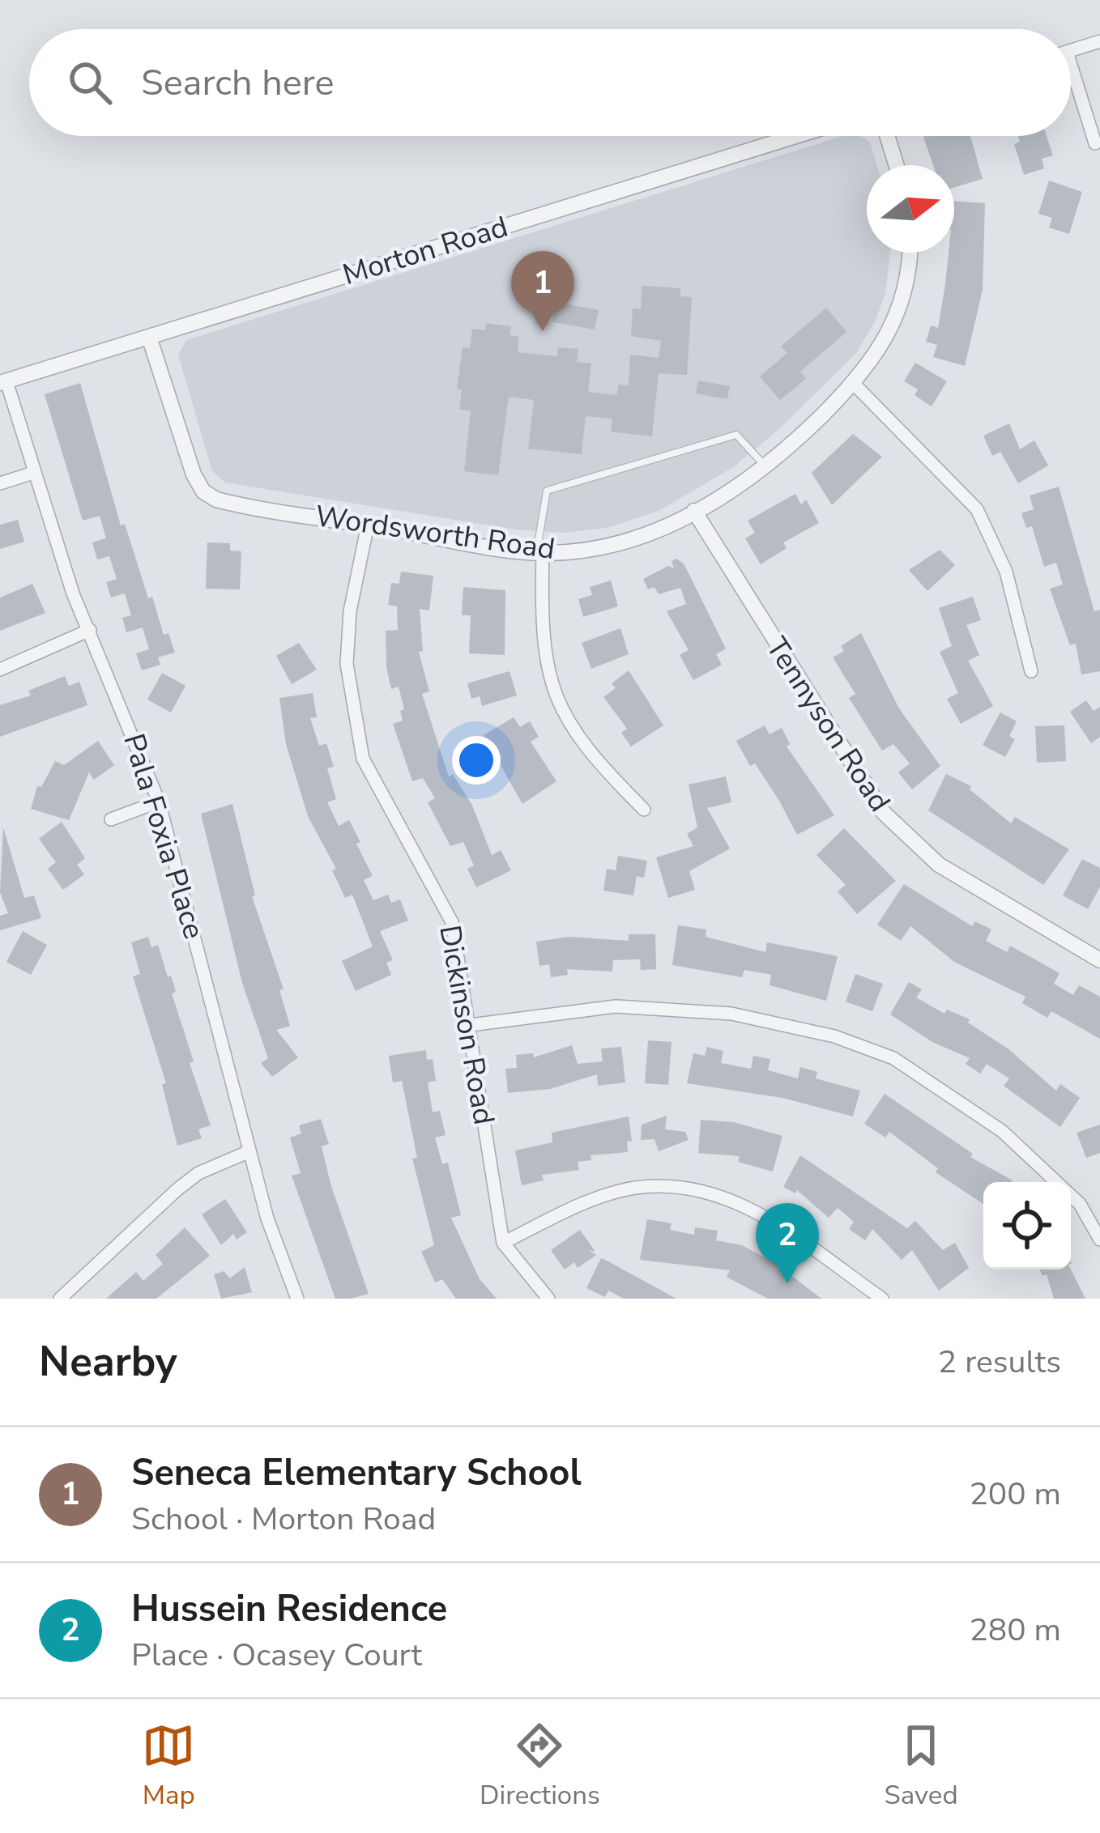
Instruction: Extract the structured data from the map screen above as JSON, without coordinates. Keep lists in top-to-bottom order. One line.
{"streets":{"street":["Morton Road","Wordsworth Road","Tennyson Road","Pala Foxia Place","Dickinson Road"]},"crossings":[["Morton Road","Wordsworth Road"],["Morton Road","Pala Foxia Place"],["Wordsworth Road","Tennyson Road"],["Wordsworth Road","Dickinson Road"]],"north":"right","page":{"search":"Search here","pins":["1","2"],"heading":["Nearby","2 results"],"list":[{"mark":"1","name":"Seneca Elementary School","note":"School · Morton Road","value":"200 m"},{"mark":"2","name":"Hussein Residence","note":"Place · Ocasey Court","value":"280 m"}],"nav":["Map","Directions","Saved"]}}
